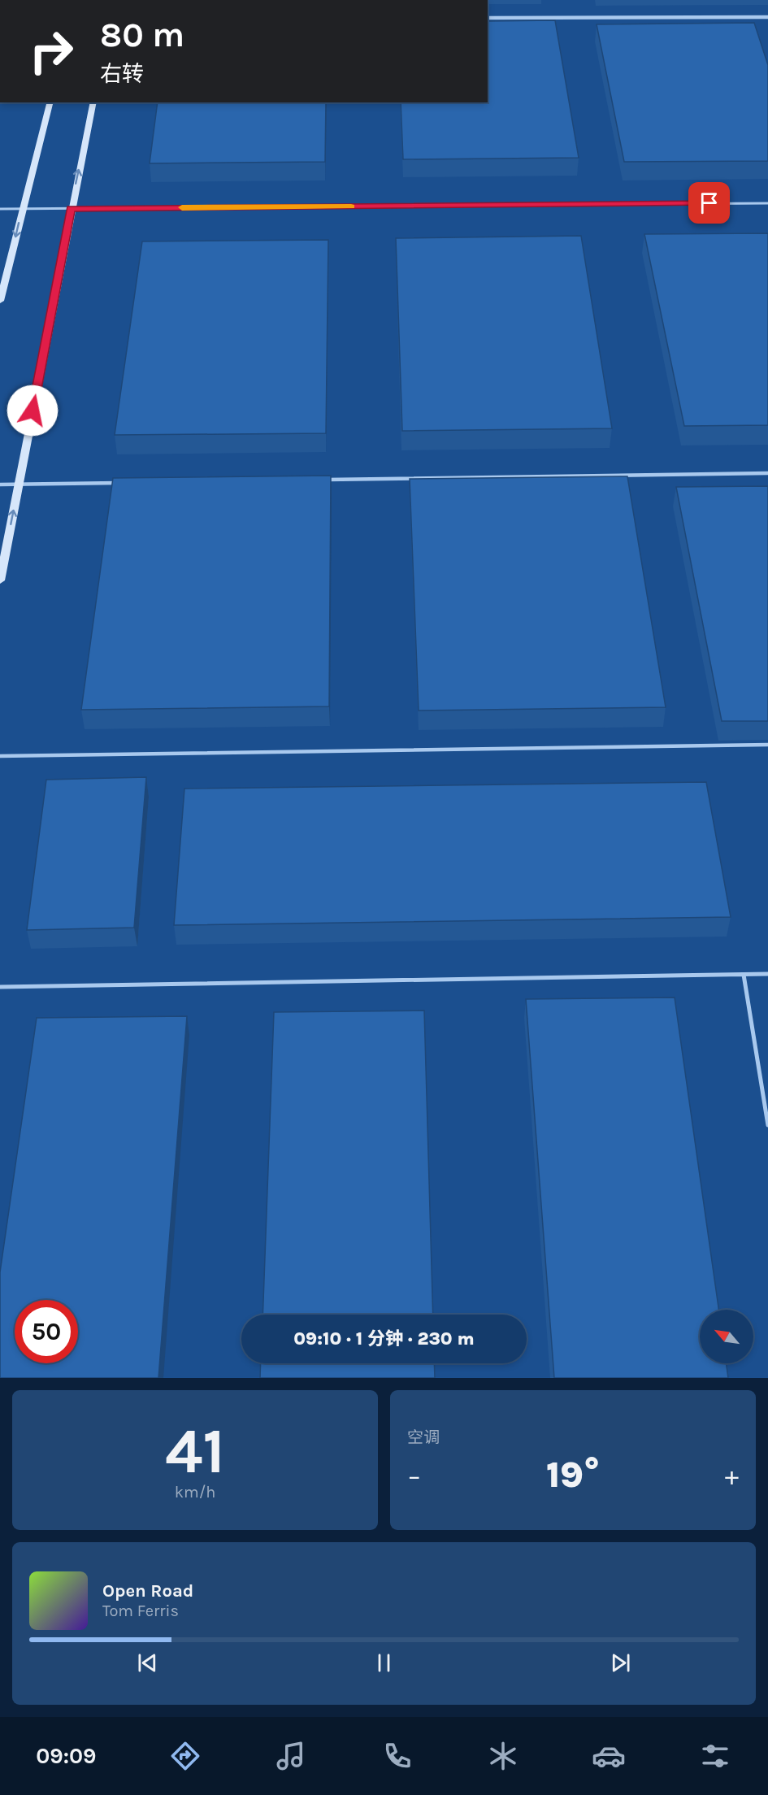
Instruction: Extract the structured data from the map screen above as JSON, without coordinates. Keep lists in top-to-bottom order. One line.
{"north":"top left","page":{"turn":["80 m","右转"],"limit":"50","trip":"09:10 · 1 分钟 · 230 m","tile":[["41","km/h"],"空调"],"heat":["−","19°","+"],"song":["Open Road","Tom Ferris"],"tabs":"09:09"}}
